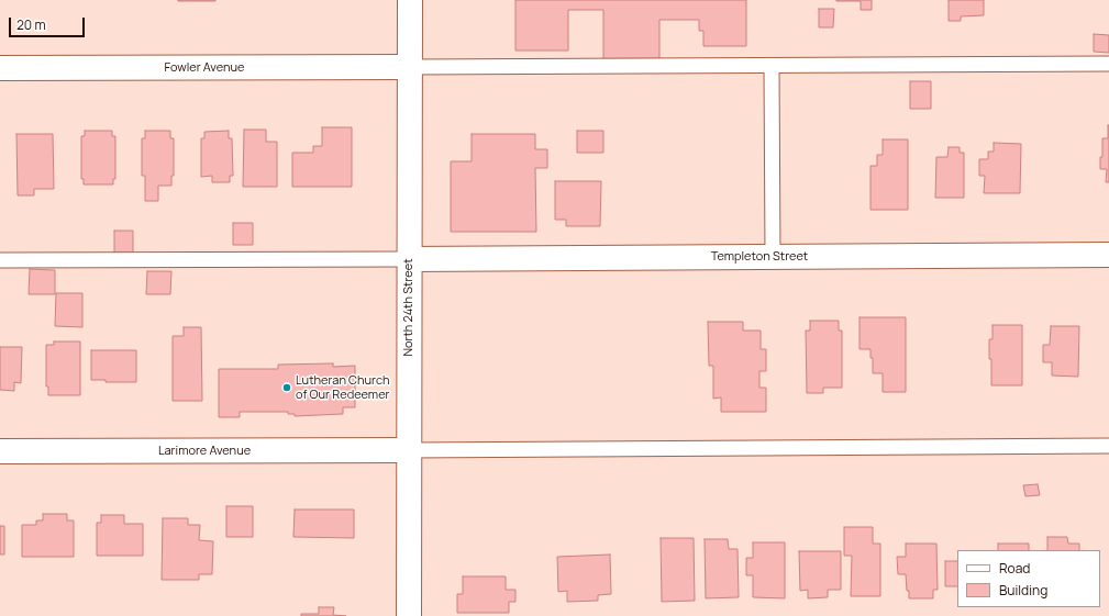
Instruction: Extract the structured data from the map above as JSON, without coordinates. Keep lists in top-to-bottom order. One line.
{"streets":{"street":["Fowler Avenue","Templeton Street","North 24th Street","Larimore Avenue"]},"crossings":[["Fowler Avenue","North 24th Street"],["Templeton Street","North 24th Street"],["North 24th Street","Larimore Avenue"]],"places":["Lutheran Church of Our Redeemer"],"legend":["Road","Building"],"scale_bar":"20 m"}
